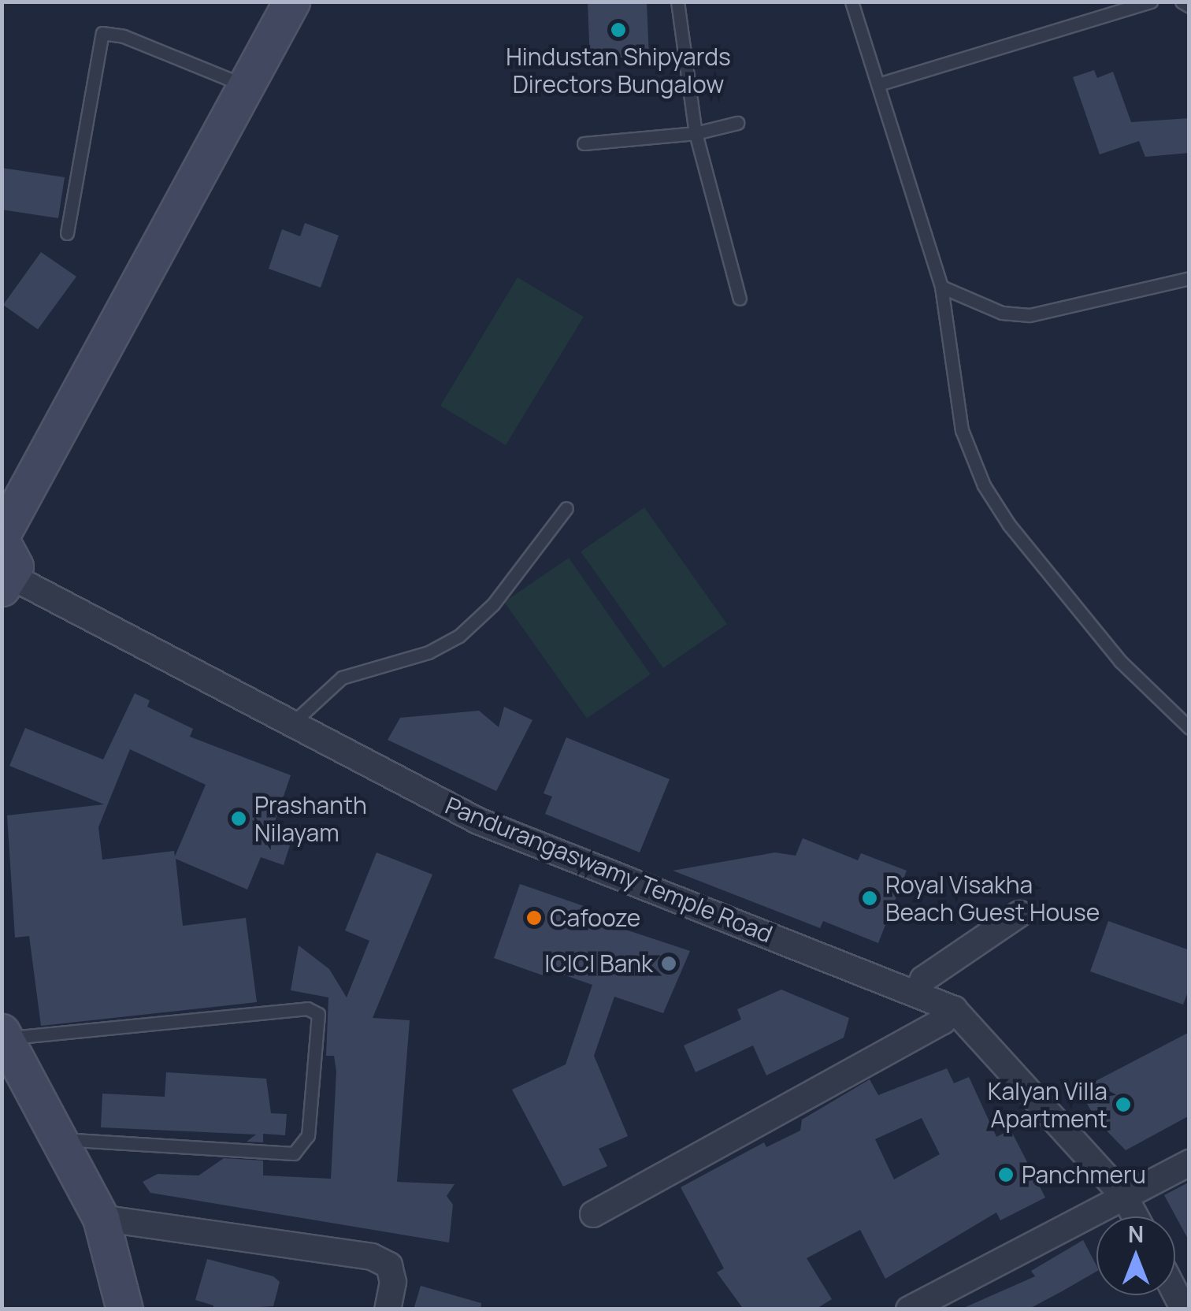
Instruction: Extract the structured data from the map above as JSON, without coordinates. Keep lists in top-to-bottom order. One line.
{"streets":{"street":["Pandurangaswamy Temple Road"]},"places":["Hindustan Shipyards Directors Bungalow","Prashanth Nilayam","Royal Visakha Beach Guest House","Cafooze","ICICI Bank","Kalyan Villa Apartment","Panchmeru"],"north":"top"}
